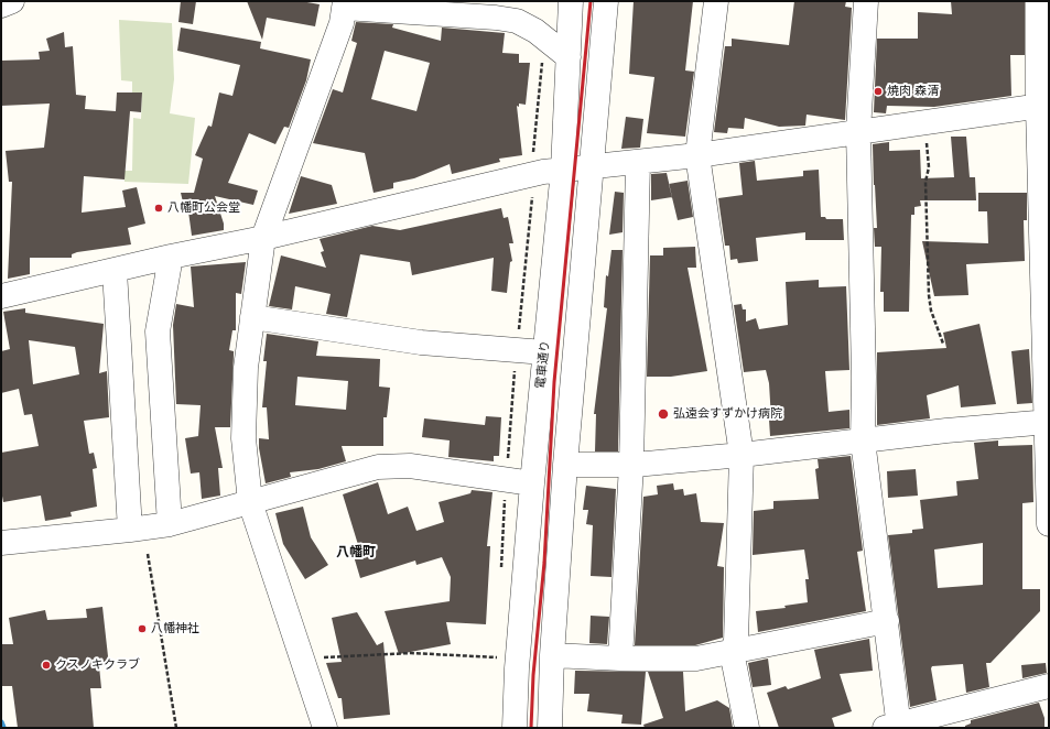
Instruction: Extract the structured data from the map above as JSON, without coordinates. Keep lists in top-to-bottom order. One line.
{"streets":{"street":["電車通り"]},"districts":["八幡町"],"places":["焼肉 森清","八幡町公会堂","弘遠会すずかけ病院","八幡神社","クスノキクラブ"]}
